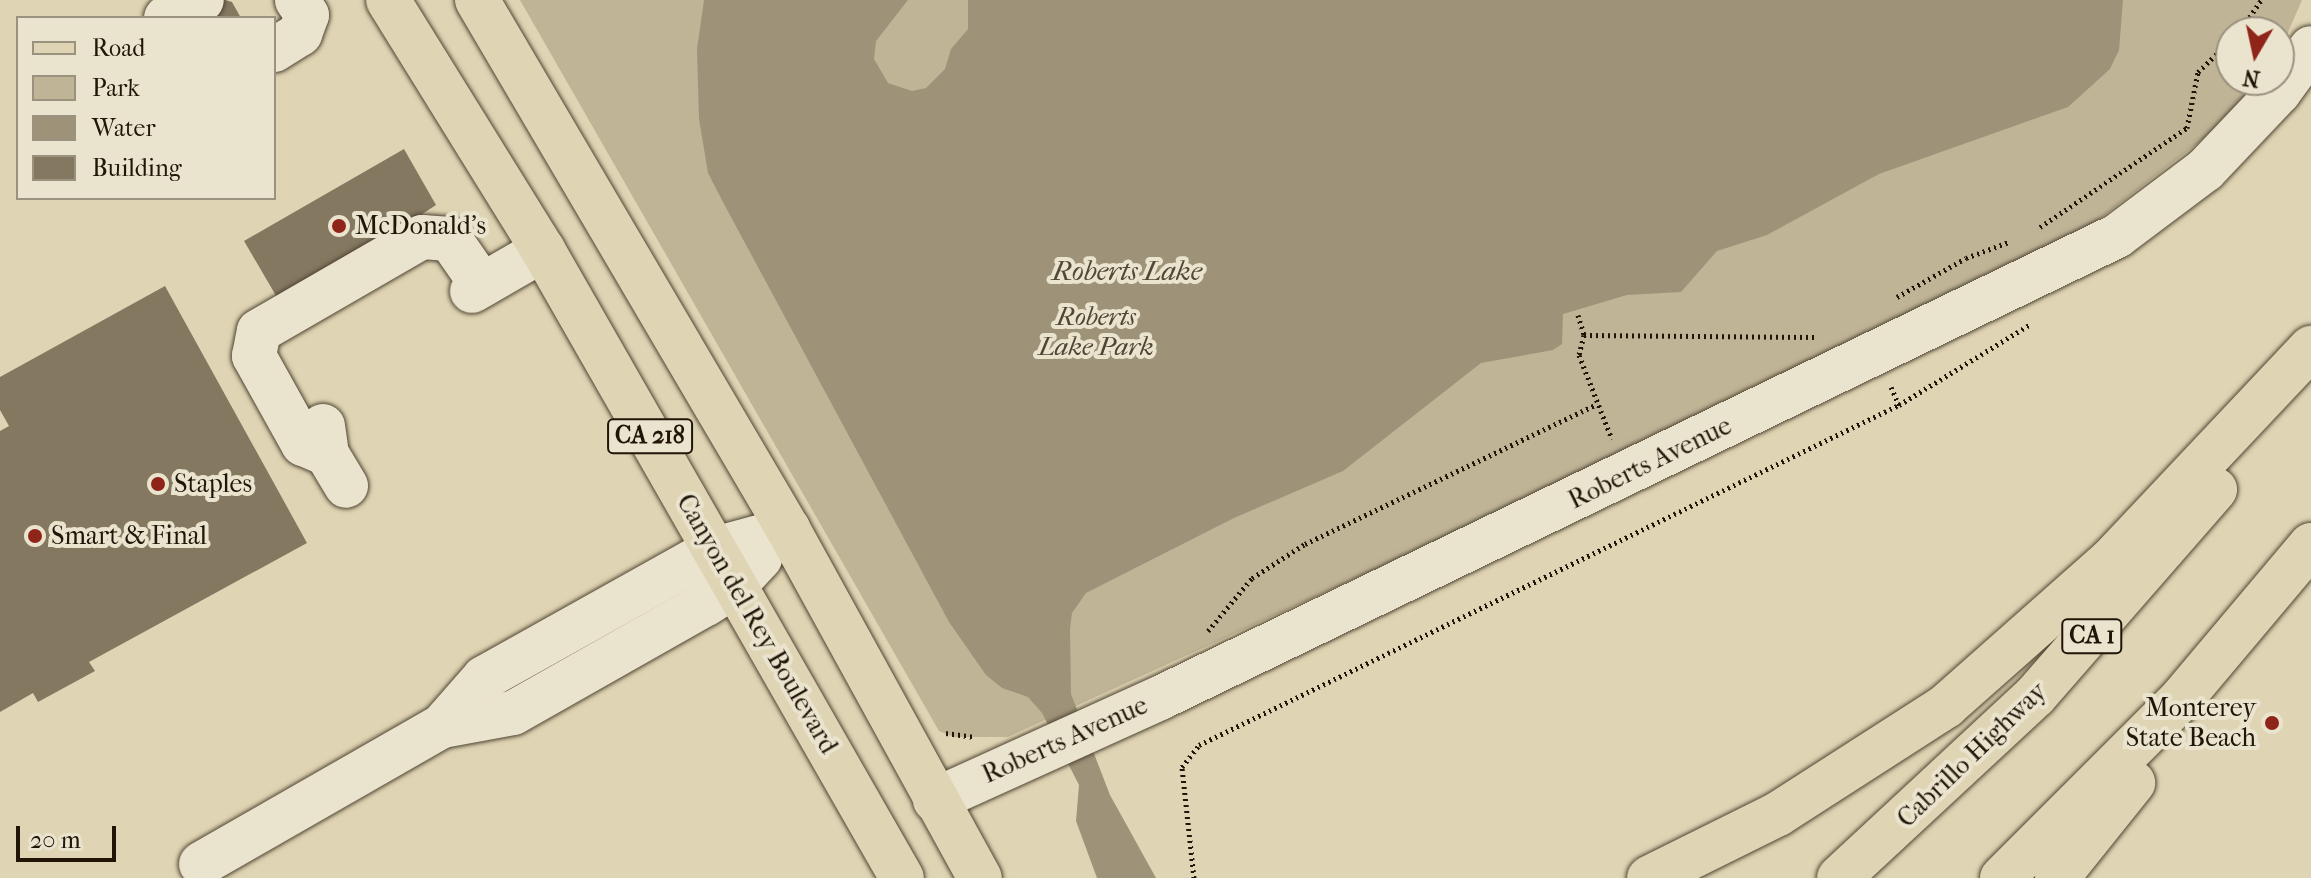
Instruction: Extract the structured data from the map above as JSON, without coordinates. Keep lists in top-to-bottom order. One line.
{"streets":{"main road":["CA 218","Canyon del Rey Boulevard","CA 1","Cabrillo Highway"],"street":["Roberts Avenue"]},"crossings":[["CA 218","Roberts Avenue"]],"water":["Roberts Lake"],"parks":["Roberts Lake Park"],"places":["McDonald's","Staples","Smart & Final","Monterey State Beach"],"legend":["Road","Park","Water","Building"],"scale_bar":"20 m","north":"bottom"}
